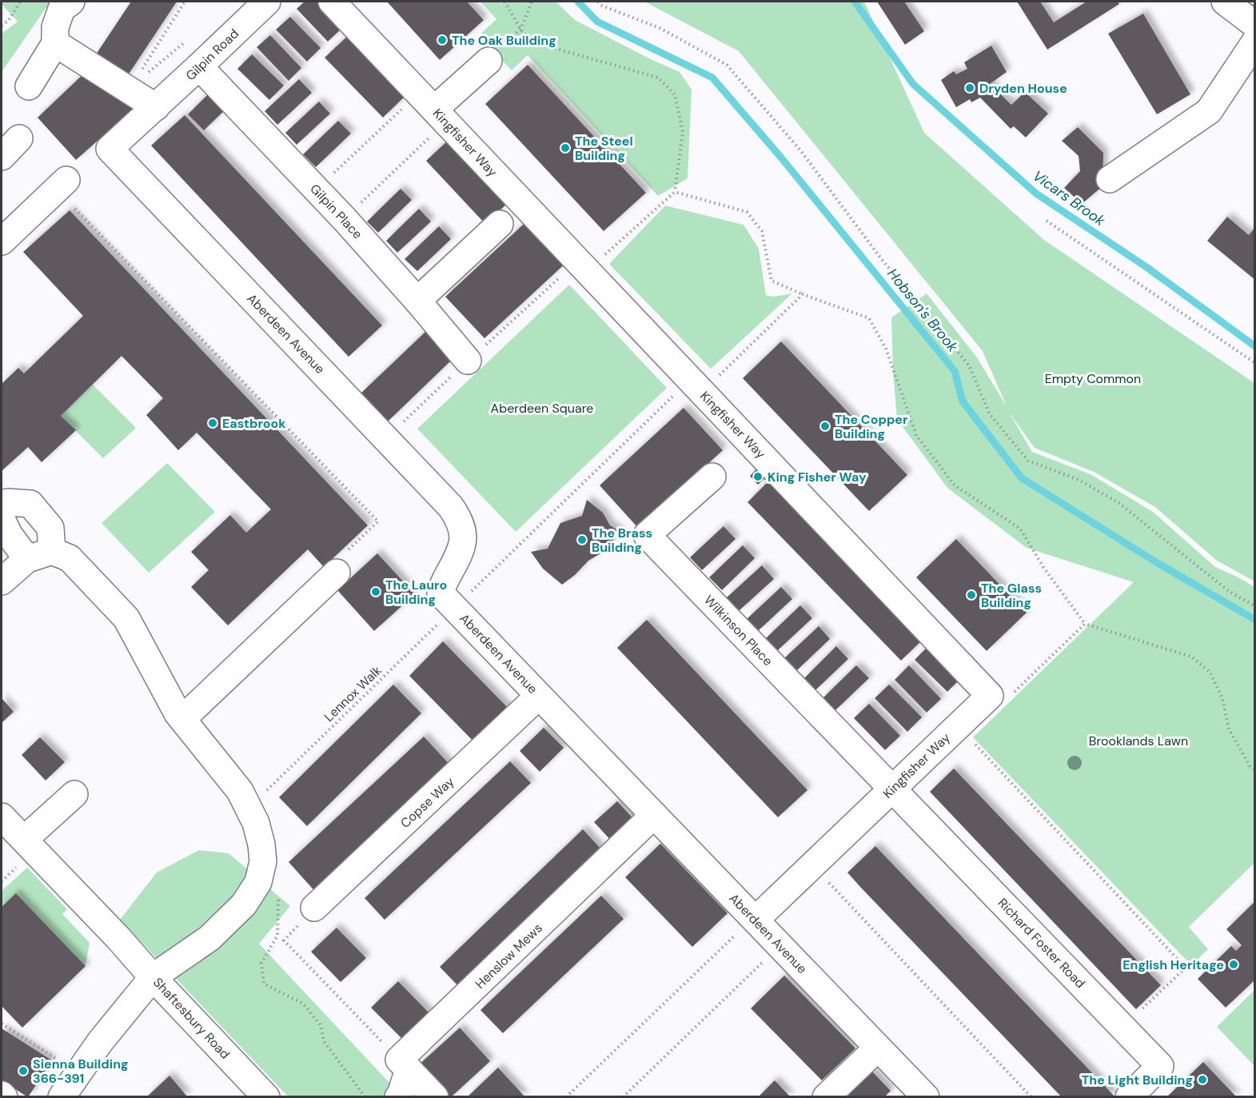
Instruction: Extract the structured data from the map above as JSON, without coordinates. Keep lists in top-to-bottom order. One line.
{"streets":{"street":["Gilpin Road","Kingfisher Way","Gilpin Place","Aberdeen Avenue","Wilkinson Place","Copse Way","Richard Foster Road","Henslow Mews","Shaftesbury Road"],"path":["Lennox Walk"]},"crossings":[["Gilpin Road","Gilpin Place"],["Gilpin Road","Aberdeen Avenue"],["Kingfisher Way","Aberdeen Avenue"],["Kingfisher Way","Wilkinson Place"],["Kingfisher Way","Lennox Walk"],["Kingfisher Way","Richard Foster Road"],["Aberdeen Avenue","Lennox Walk"],["Aberdeen Avenue","Copse Way"],["Aberdeen Avenue","Henslow Mews"],["Wilkinson Place","Richard Foster Road"]],"water":["Vicars Brook","Hobson's Brook"],"parks":["Empty Common","Aberdeen Square","Brooklands Lawn"],"places":["The Oak Building","Dryden House","The Steel Building","Eastbrook","The Copper Building","King Fisher Way","The Brass Building","The Lauro Building","The Glass Building","English Heritage","Sienna Building 366-391","The Light Building"]}
